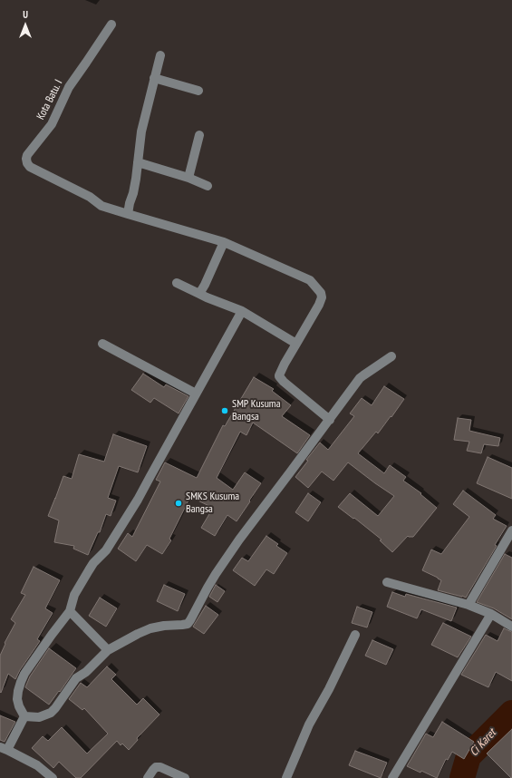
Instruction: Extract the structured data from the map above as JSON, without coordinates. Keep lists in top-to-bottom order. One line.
{"streets":{"street":["Kota Batu. I"]},"water":["Ci Karet"],"places":["SMP Kusuma Bangsa","SMKS Kusuma Bangsa"],"north":"top"}
